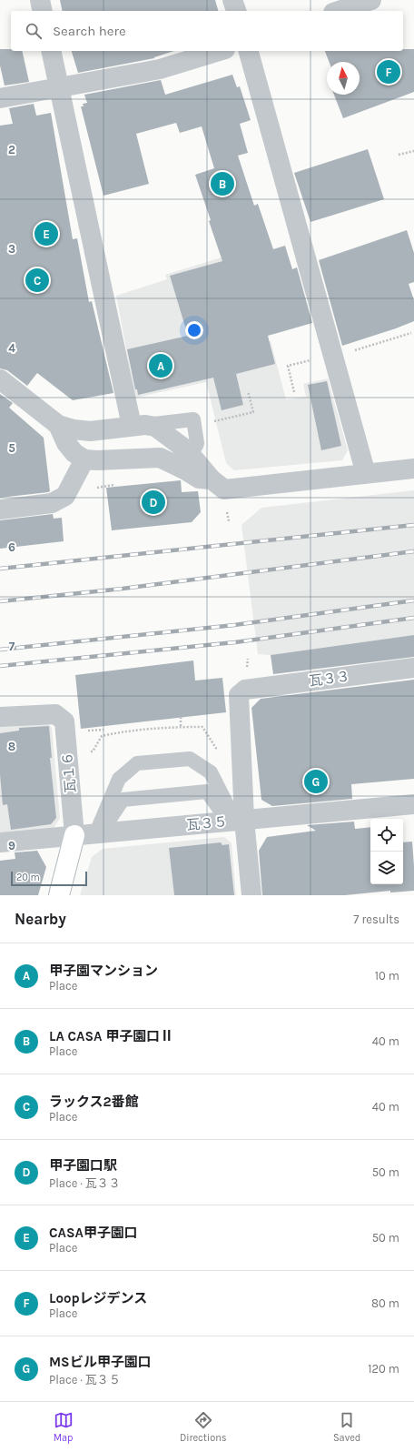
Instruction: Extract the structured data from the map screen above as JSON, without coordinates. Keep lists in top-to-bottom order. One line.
{"streets":{"street":["瓦３３","瓦１６","瓦３５"]},"crossings":[["瓦３３","瓦３５"],["瓦１６","瓦３５"]],"scale_bar":"20 m","north":"top","page":{"search":"Search here","pins":["F","B","E","C","A","D","G"],"scale":"20 m","heading":["Nearby","7 results"],"list":[{"mark":"A","name":"甲子園マンション","note":"Place","value":"10 m"},{"mark":"B","name":"LA CASA 甲子園口Ⅱ","note":"Place","value":"40 m"},{"mark":"C","name":"ラックス2番館","note":"Place","value":"40 m"},{"mark":"D","name":"甲子園口駅","note":"Place · 瓦３３","value":"50 m"},{"mark":"E","name":"CASA甲子園口","note":"Place","value":"50 m"},{"mark":"F","name":"Loopレジデンス","note":"Place","value":"80 m"},{"mark":"G","name":"MSビル甲子園口","note":"Place · 瓦３５","value":"120 m"}],"nav":["Map","Directions","Saved"]},"grid":{"rows":["2","3","4","5","6","7","8","9"]}}
